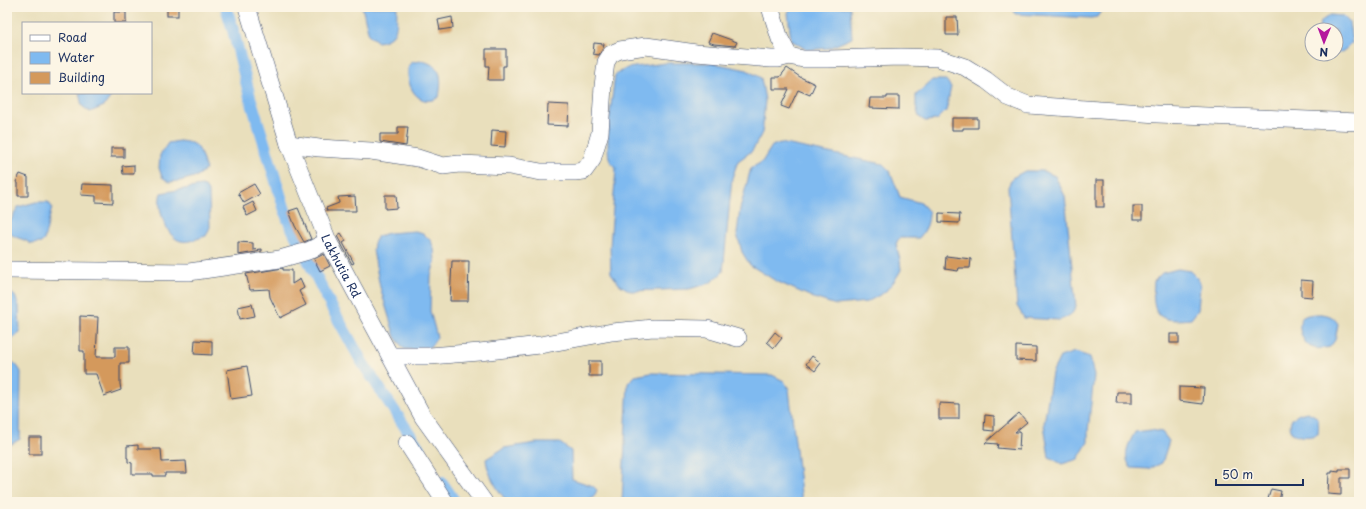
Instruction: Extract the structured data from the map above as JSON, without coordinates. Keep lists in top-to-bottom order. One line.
{"streets":{"street":["Lakhutia Rd"]},"legend":["Road","Water","Building"],"scale_bar":"50 m","north":"bottom"}
